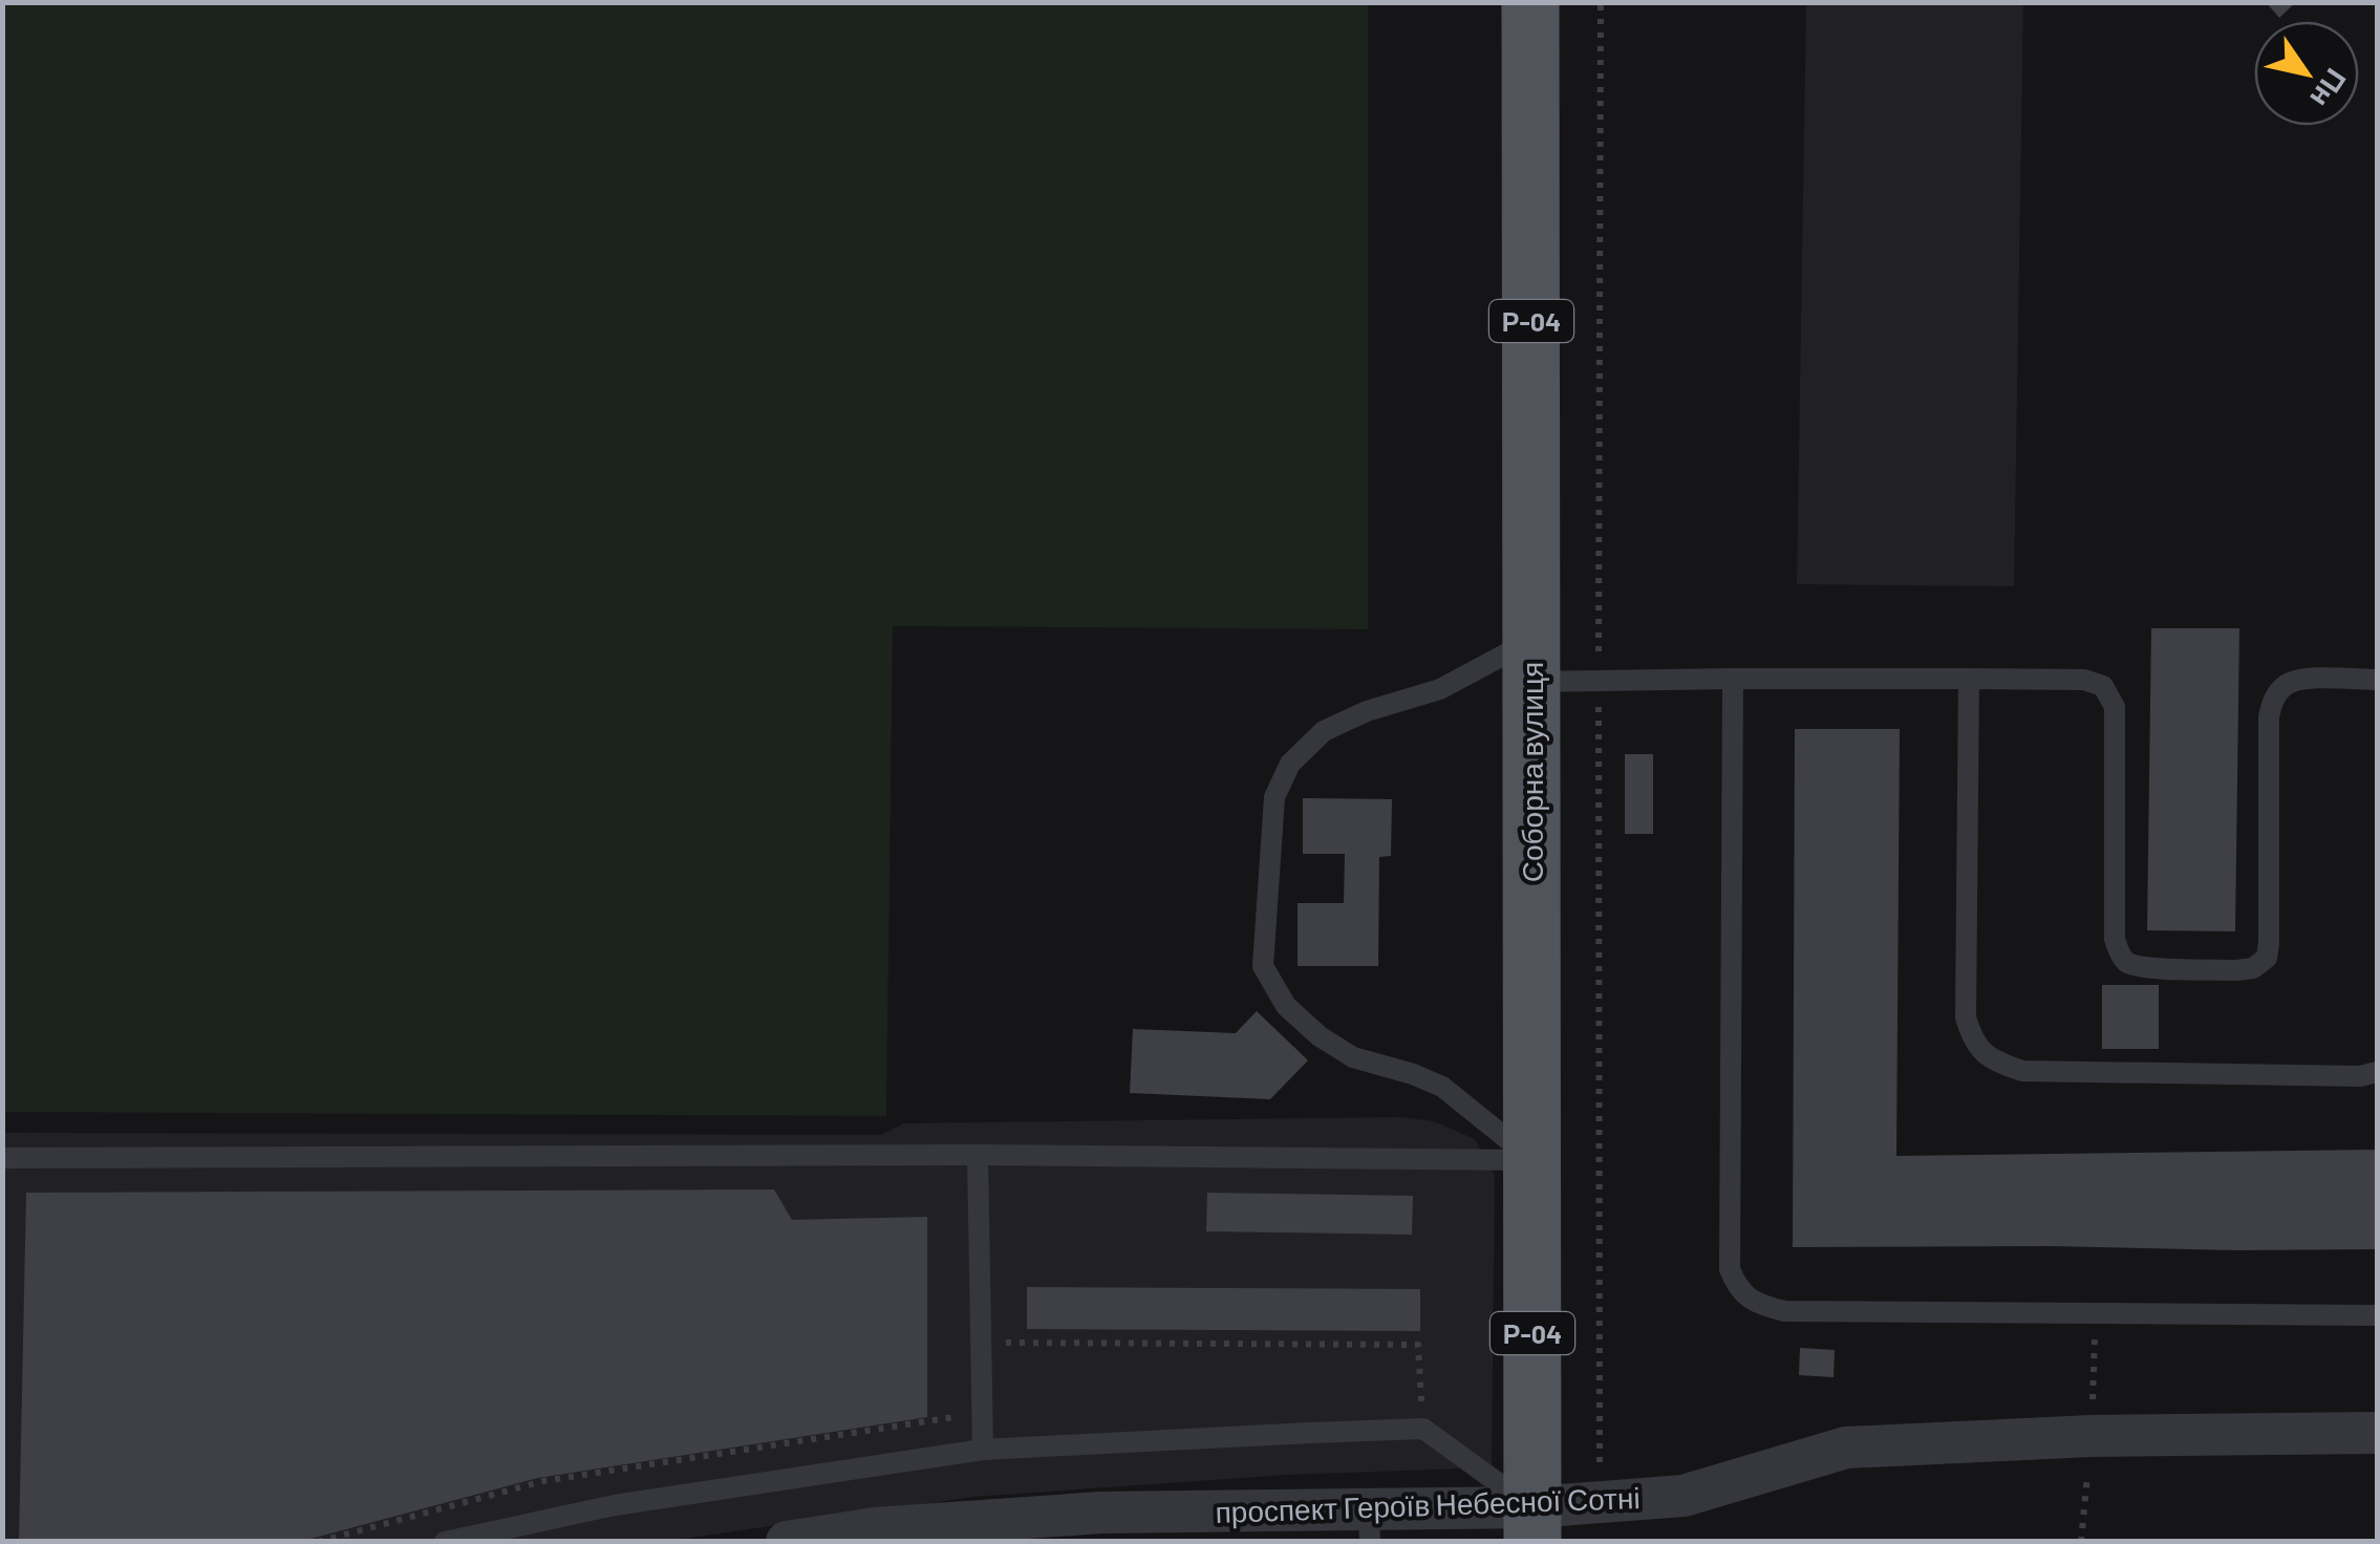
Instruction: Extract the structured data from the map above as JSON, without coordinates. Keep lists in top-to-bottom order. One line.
{"streets":{"main road":["Р-04","Соборна вулиця"],"street":["проспект Героїв Небесної Сотні"]},"crossings":[["Соборна вулиця","проспект Героїв Небесної Сотні"]],"north":"bottom right"}
